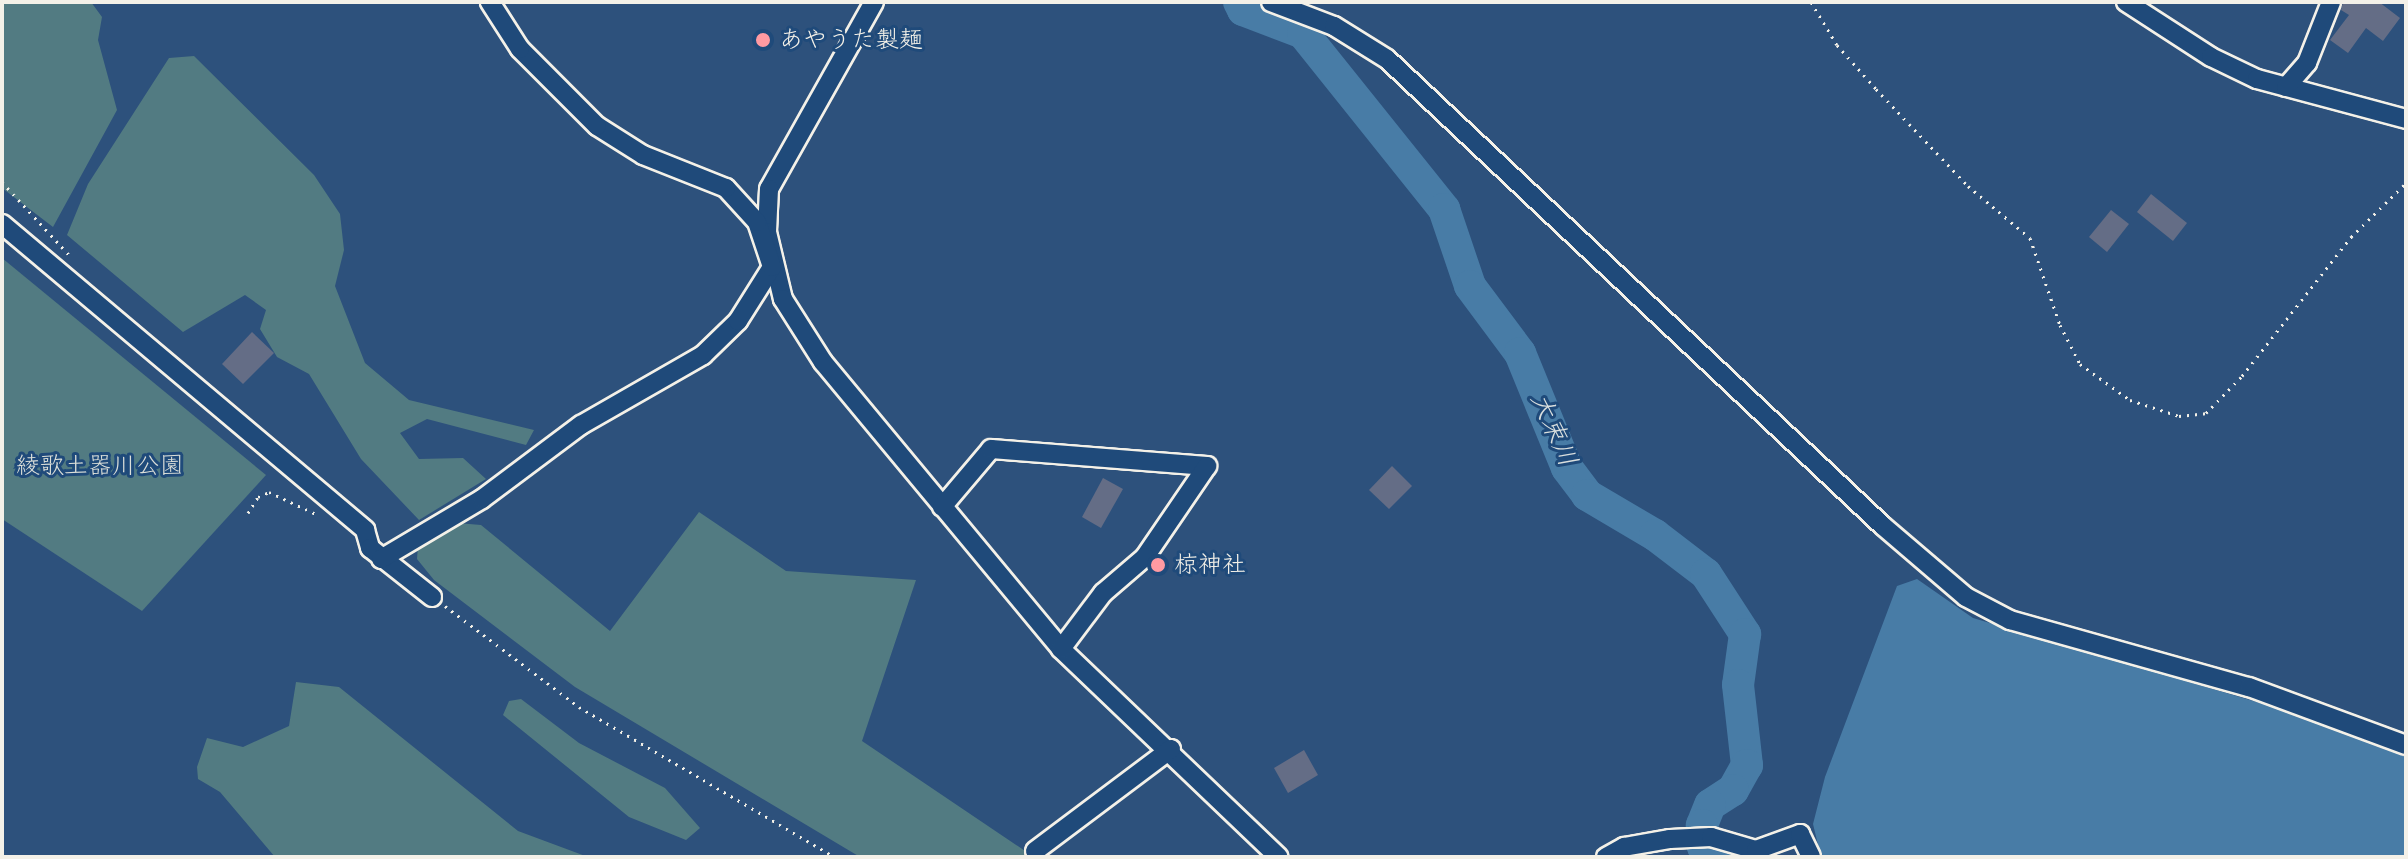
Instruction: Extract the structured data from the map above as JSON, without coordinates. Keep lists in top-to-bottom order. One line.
{"water":["大束川"],"parks":["綾歌土器川公園"],"places":["あやうた製麺","椋神社"]}
